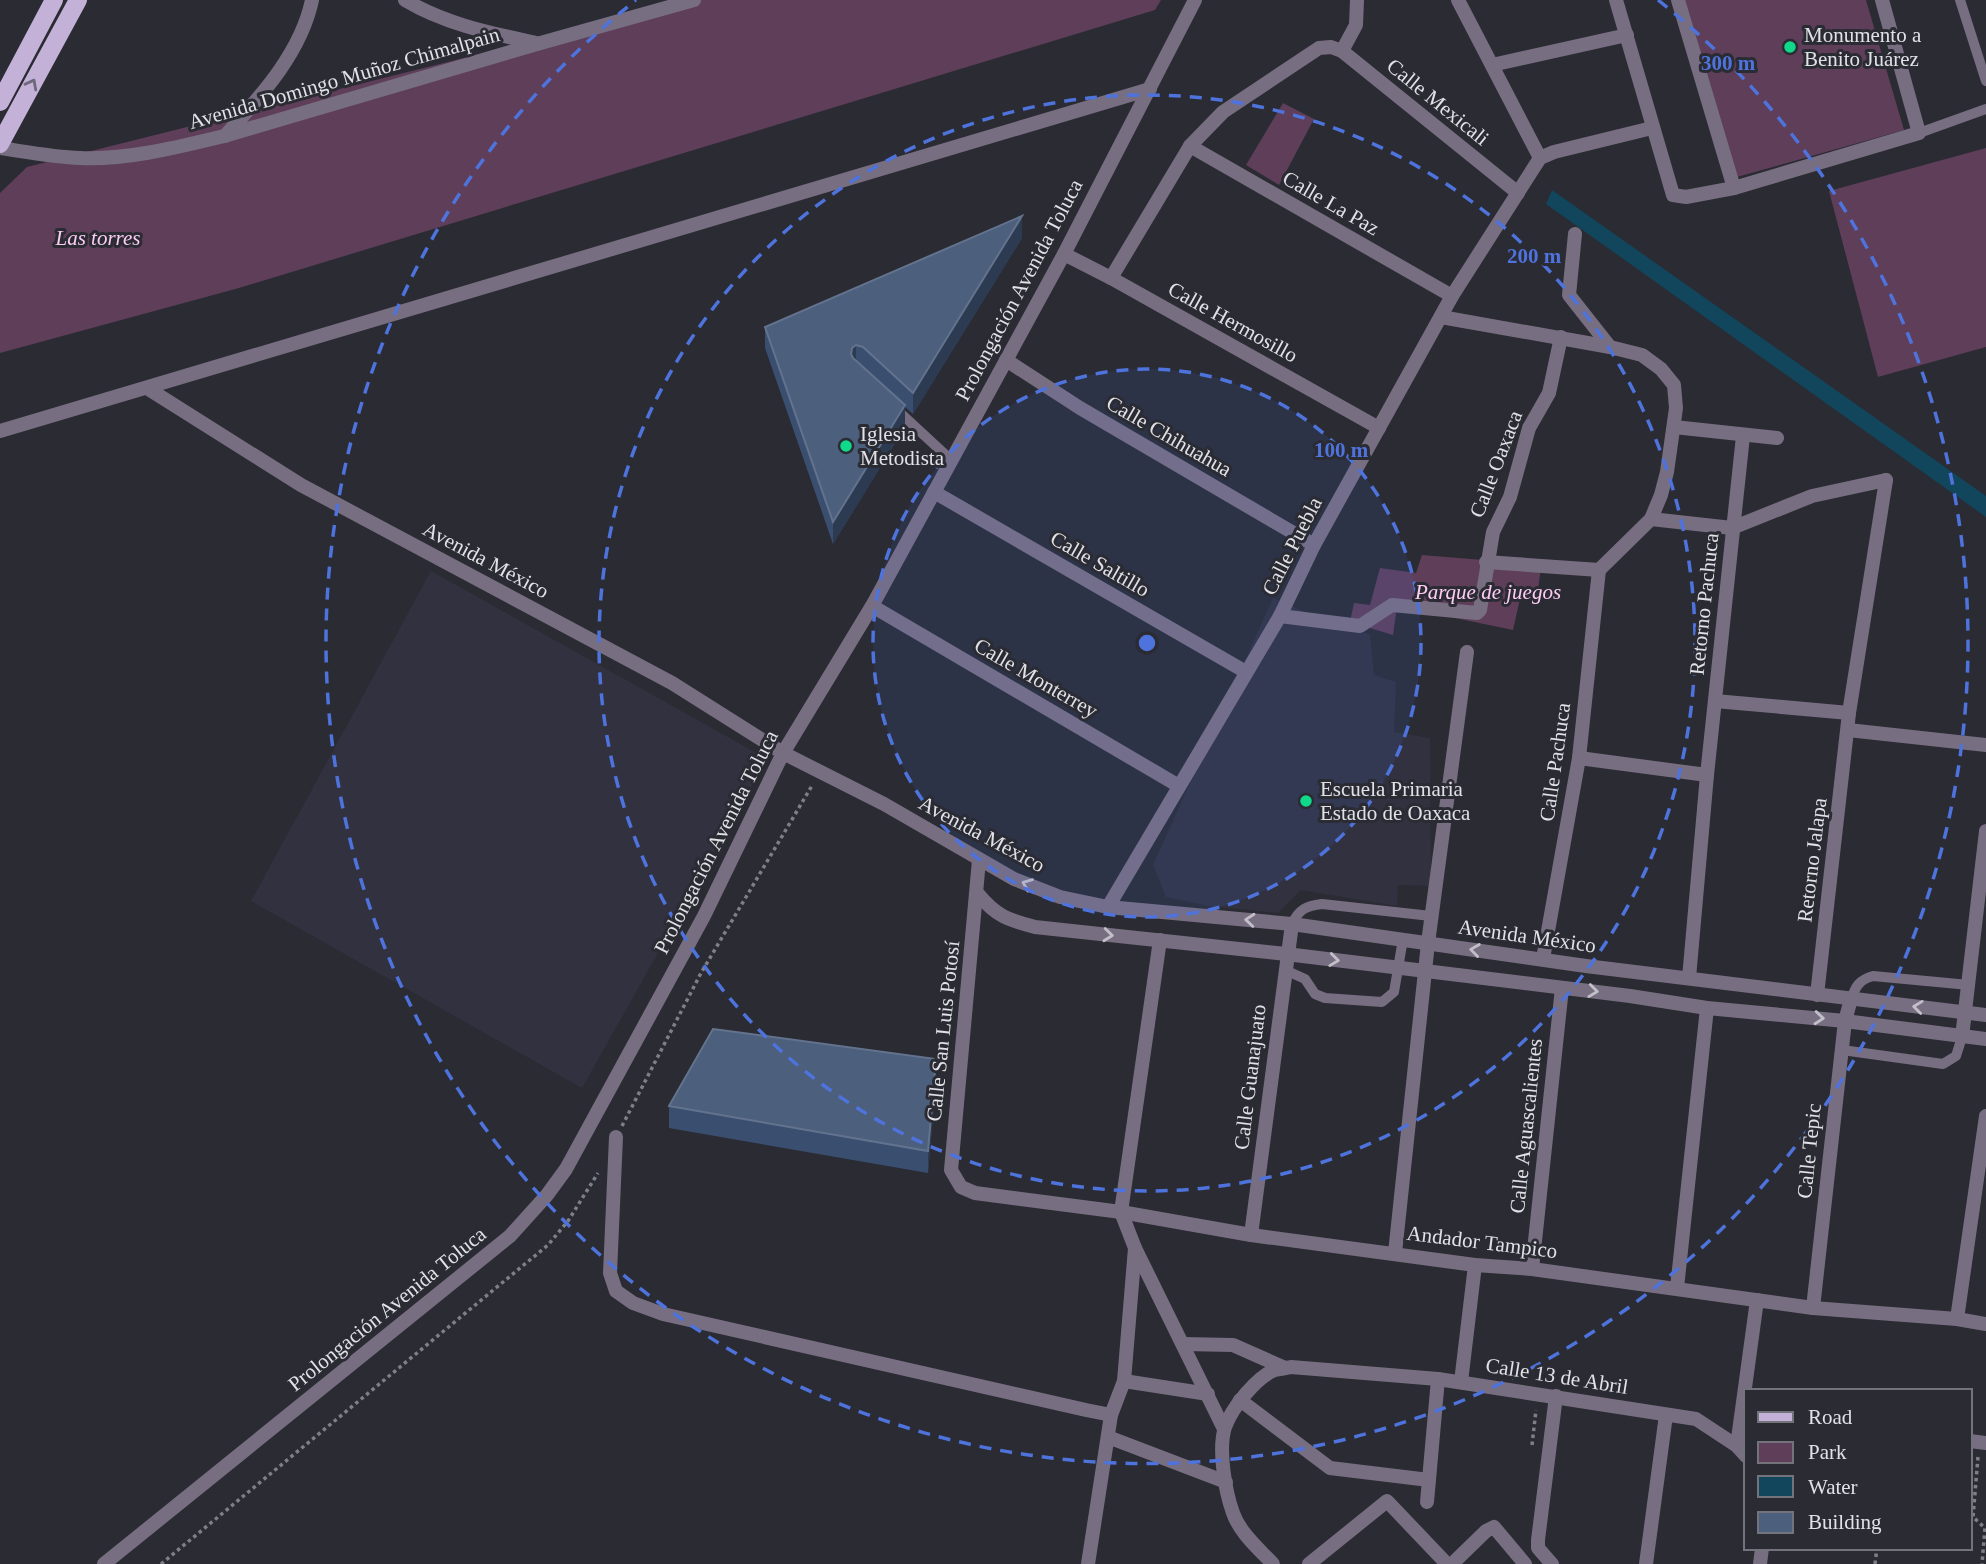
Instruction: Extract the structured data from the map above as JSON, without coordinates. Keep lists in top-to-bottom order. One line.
{"streets":{"street":["Avenida Domingo Muñoz Chimalpain","Calle Mexicali","Calle La Paz","Prolongación Avenida Toluca","Calle Hermosillo","Calle Chihuahua","Calle Oaxaca","Calle Puebla","Avenida México","Calle Saltillo","Retorno Pachuca","Calle Monterrey","Calle Pachuca","Retorno Jalapa","Calle San Luis Potosí","Calle Guanajuato","Calle Aguascalientes","Calle Tepic","Andador Tampico","Calle 13 de Abril"]},"crossings":[["Calle Mexicali","Calle Puebla"],["Calle La Paz","Calle Puebla"],["Prolongación Avenida Toluca","Calle Hermosillo"],["Prolongación Avenida Toluca","Calle Chihuahua"],["Prolongación Avenida Toluca","Avenida México"],["Prolongación Avenida Toluca","Calle Saltillo"],["Prolongación Avenida Toluca","Calle Monterrey"],["Calle Hermosillo","Calle Puebla"],["Calle Chihuahua","Calle Puebla"],["Calle Oaxaca","Calle Puebla"],["Calle Puebla","Avenida México"],["Calle Puebla","Calle Saltillo"],["Calle Puebla","Calle Monterrey"],["Avenida México","Retorno Pachuca"],["Avenida México","Calle Pachuca"],["Avenida México","Retorno Jalapa"],["Avenida México","Calle San Luis Potosí"],["Avenida México","Calle Guanajuato"],["Avenida México","Calle Tepic"],["Retorno Pachuca","Retorno Jalapa"],["Calle San Luis Potosí","Andador Tampico"],["Calle Guanajuato","Andador Tampico"],["Calle Aguascalientes","Andador Tampico"],["Calle Tepic","Andador Tampico"]],"parks":["Las torres","Parque de juegos"],"places":["Monumento a Benito Juárez","Iglesia Metodista","Escuela Primaria Estado de Oaxaca"],"legend":["Road","Park","Water","Building"],"rings":["300 m","200 m","100 m"]}
